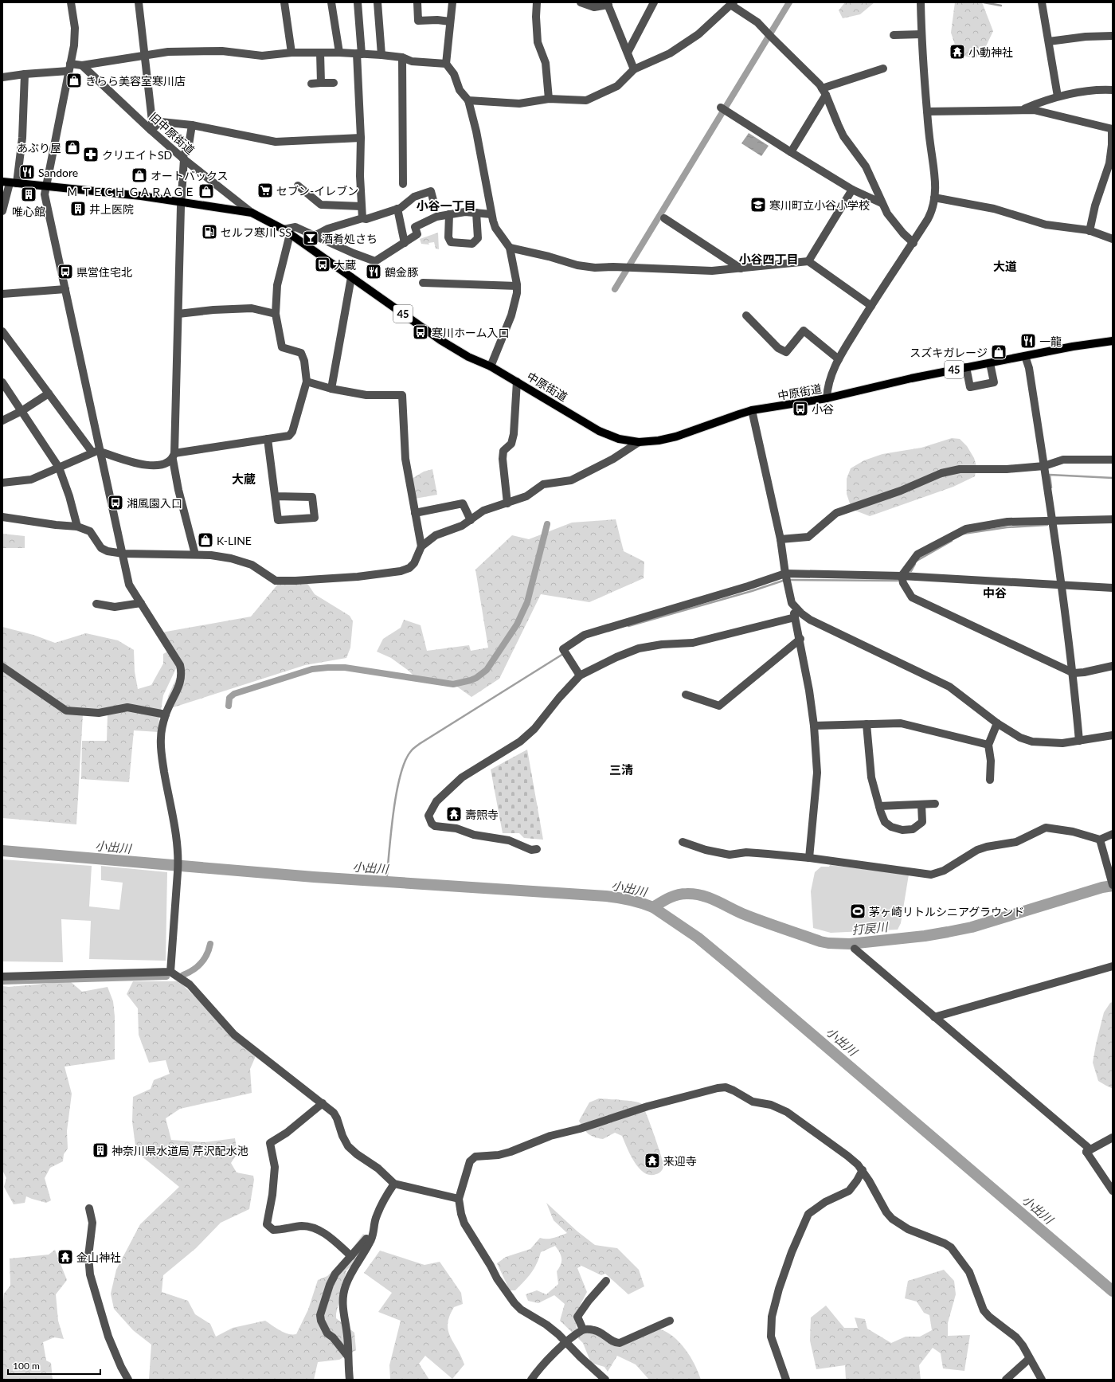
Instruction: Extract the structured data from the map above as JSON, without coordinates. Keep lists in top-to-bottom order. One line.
{"streets":{"main road":["45","中原街道"],"street":["旧中原街道"]},"crossings":[["旧中原街道","中原街道"]],"districts":["小谷一丁目","小谷四丁目","大道","大蔵","中谷","三清"],"water":["小出川","打戻川"],"places":{"temple":["小動神社","壽照寺","来迎寺","金山神社"],"shop":["きらら美容室寒川店","あぶり屋","オートバックス","Ｍ ＴＥＣＨ ＧＡＲＡＧＥ","スズキガレージ","K-LINE"],"pharmacy":["クリエイトSD"],"restaurant":["Sandore","鶴金豚","一龍"],"supermarket":["セブン-イレブン"],"building":["唯心館","井上医院","神奈川県水道局 芹沢配水池"],"school or university":["寒川町立小谷小学校"],"fuel station":["セルフ寒川 SS"],"bar":["酒肴処さち"],"bus stop":["大蔵","県営住宅北","寒川ホーム入口","小谷","湘風園入口"],"sports":["茅ヶ崎リトルシニアグラウンド"]},"scale_bar":"100 m"}
